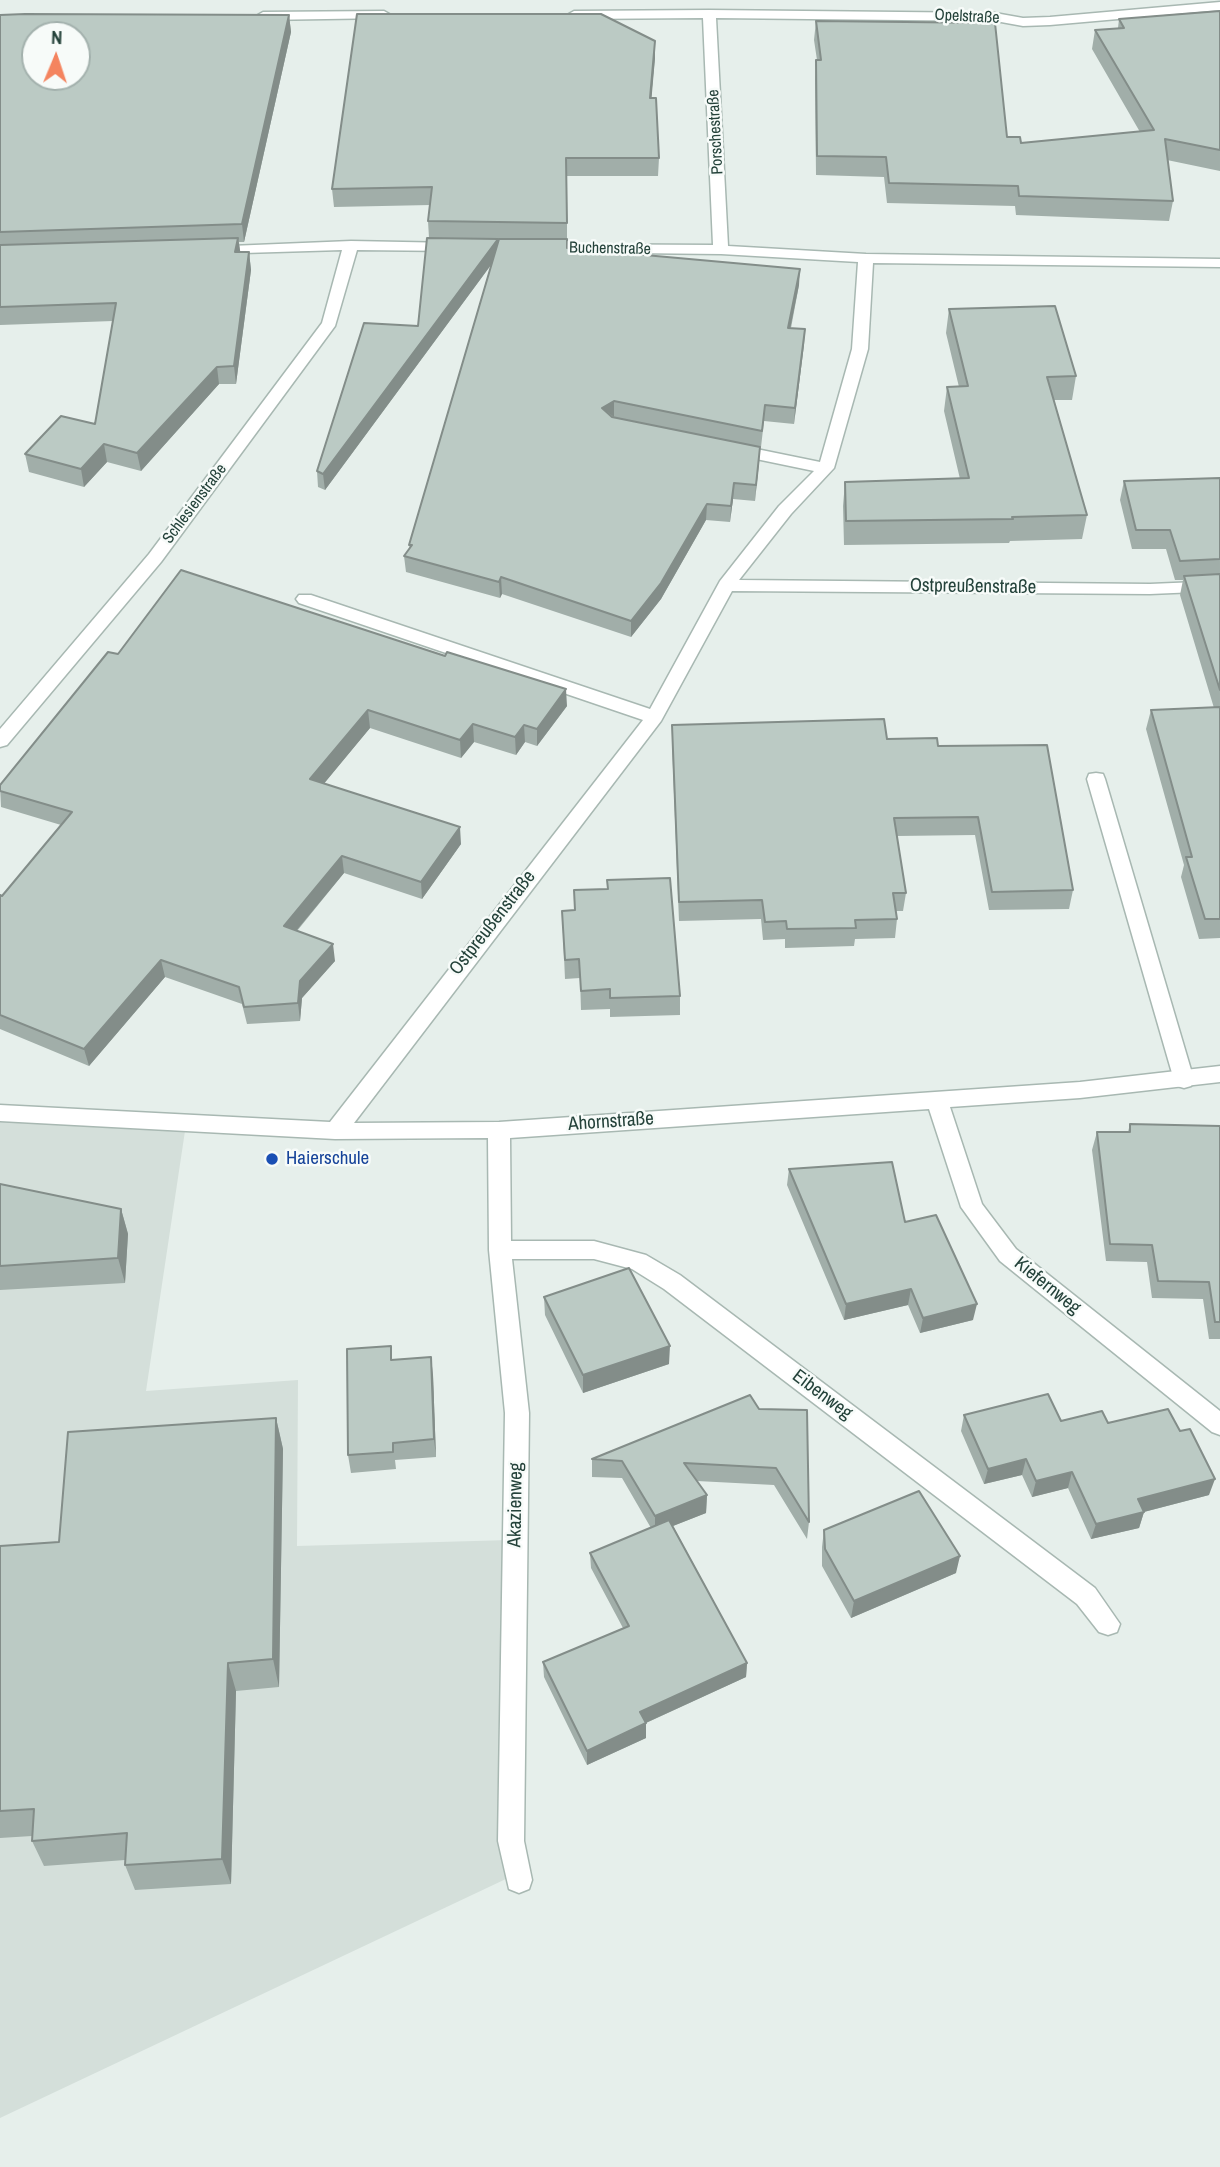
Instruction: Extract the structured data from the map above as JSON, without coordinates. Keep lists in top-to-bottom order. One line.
{"streets":{"street":["Opelstraße","Porschestraße","Buchenstraße","Schlesienstraße","Ostpreußenstraße","Ahornstraße","Kiefernweg","Eibenweg","Akazienweg"]},"crossings":[["Opelstraße","Porschestraße"],["Porschestraße","Buchenstraße"],["Buchenstraße","Ostpreußenstraße"],["Ostpreußenstraße","Ahornstraße"],["Ahornstraße","Kiefernweg"],["Ahornstraße","Akazienweg"],["Eibenweg","Akazienweg"]],"places":["Haierschule"],"north":"top"}
